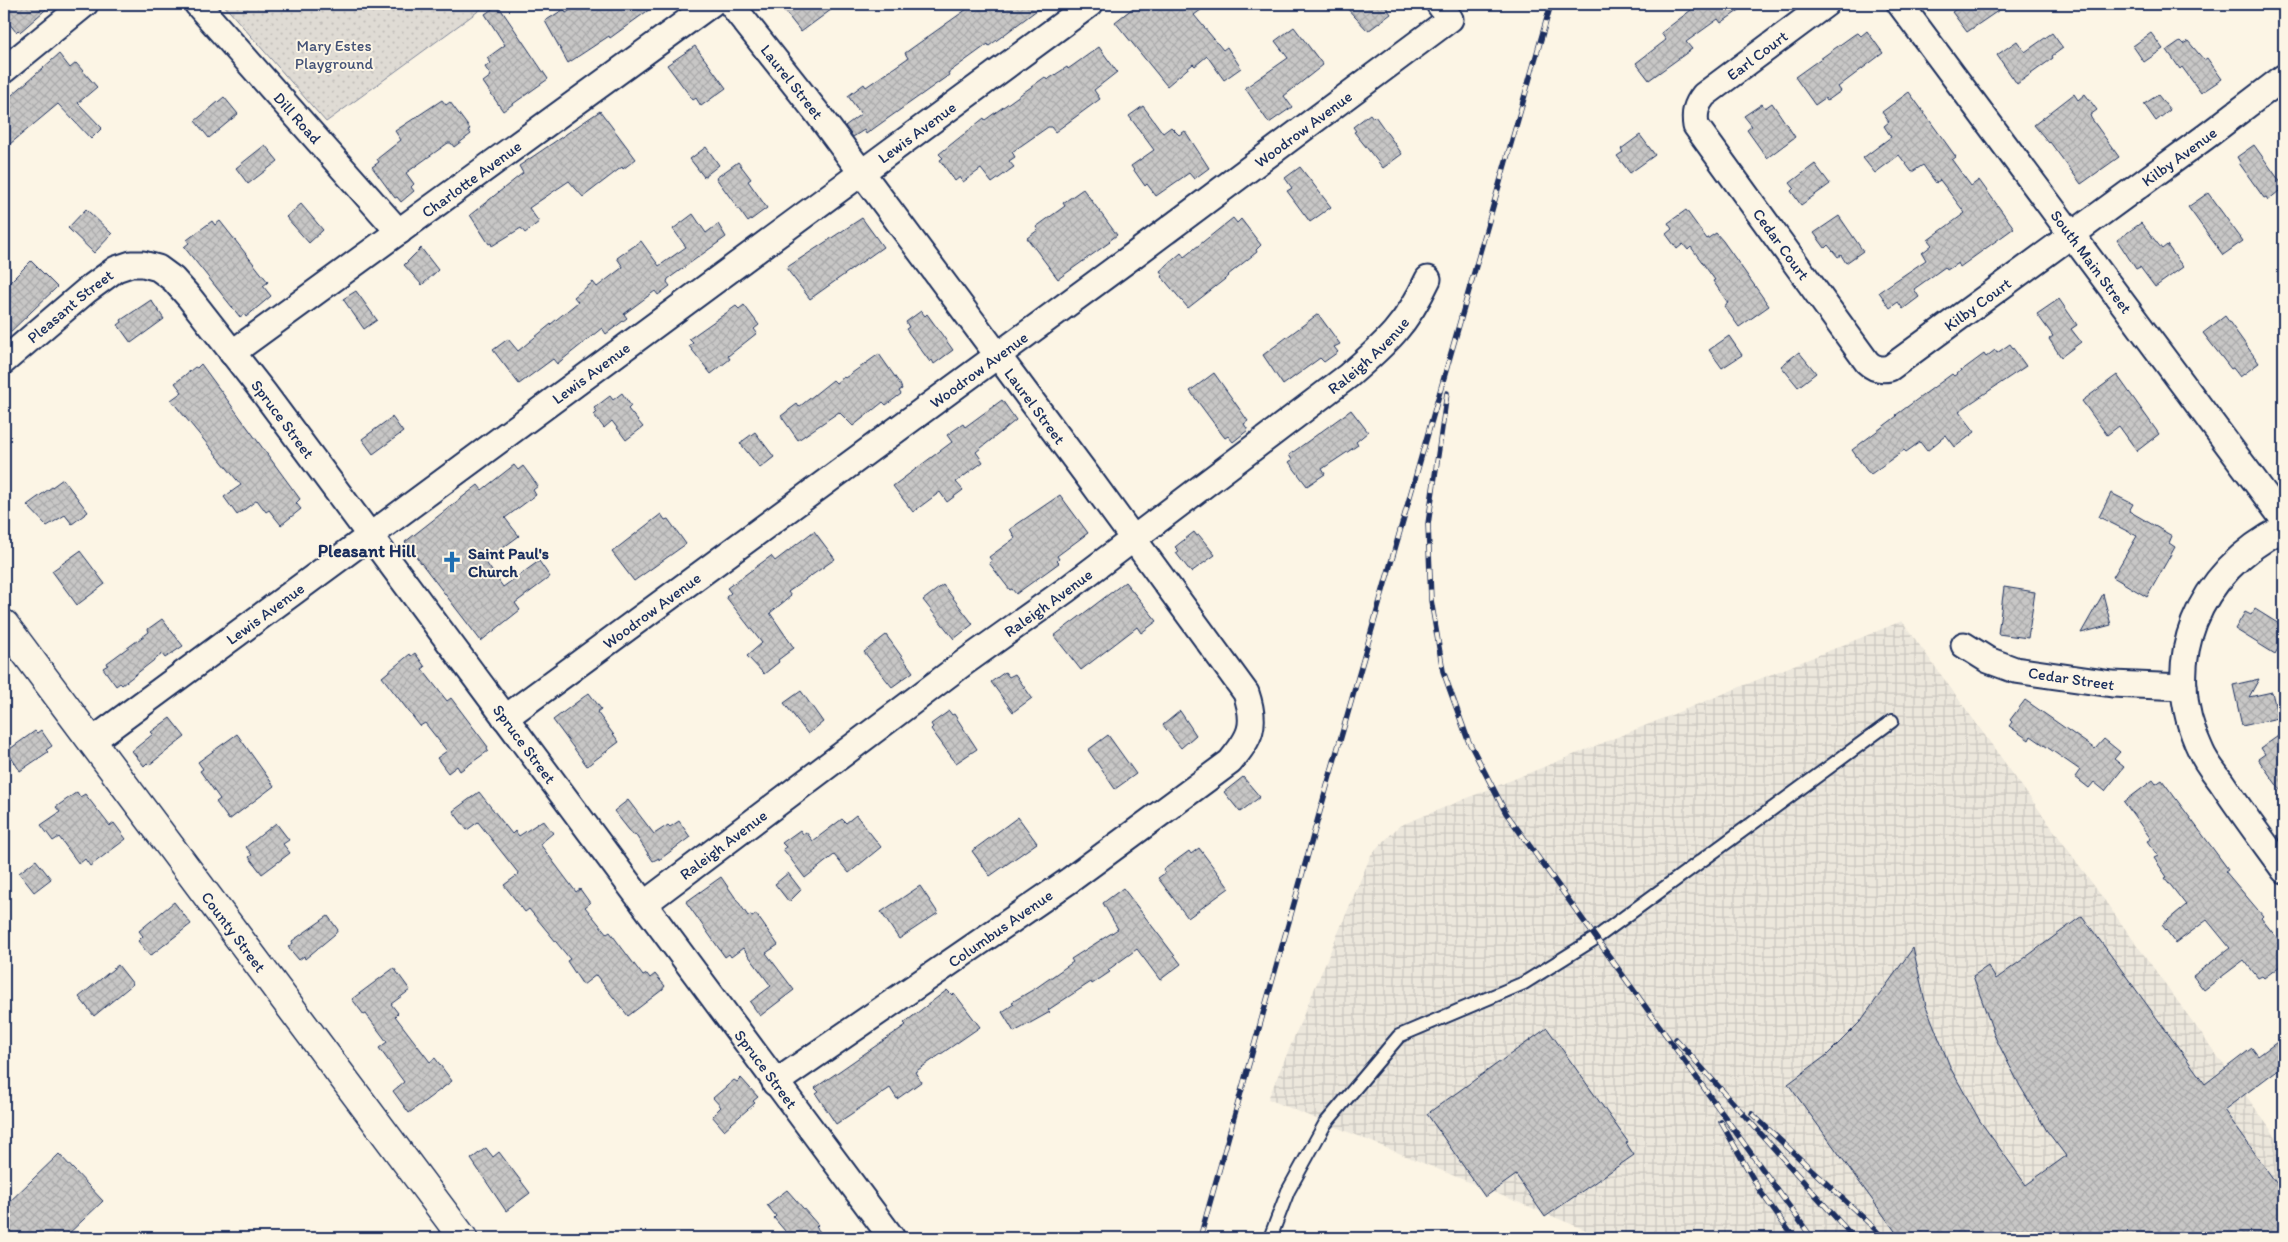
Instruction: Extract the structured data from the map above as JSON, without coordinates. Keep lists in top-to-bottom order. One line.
{"streets":{"street":["Earl Court","Laurel Street","Dill Road","Woodrow Avenue","Lewis Avenue","Kilby Avenue","Charlotte Avenue","Cedar Court","South Main Street","Kilby Court","Pleasant Street","Raleigh Avenue","Spruce Street","Cedar Street","Columbus Avenue","County Street"]},"crossings":[["Earl Court","Cedar Court"],["Laurel Street","Woodrow Avenue"],["Laurel Street","Lewis Avenue"],["Laurel Street","Raleigh Avenue"],["Laurel Street","Columbus Avenue"],["Dill Road","Charlotte Avenue"],["Woodrow Avenue","Spruce Street"],["Lewis Avenue","Spruce Street"],["Lewis Avenue","County Street"],["Kilby Avenue","South Main Street"],["Kilby Avenue","Kilby Court"],["Charlotte Avenue","Spruce Street"],["Cedar Court","Kilby Court"],["South Main Street","Kilby Court"],["Pleasant Street","Spruce Street"],["Raleigh Avenue","Spruce Street"],["Spruce Street","Columbus Avenue"]],"districts":["Pleasant Hill"],"parks":["Mary Estes Playground"],"places":{"church":["Saint Paul's Church"]}}
